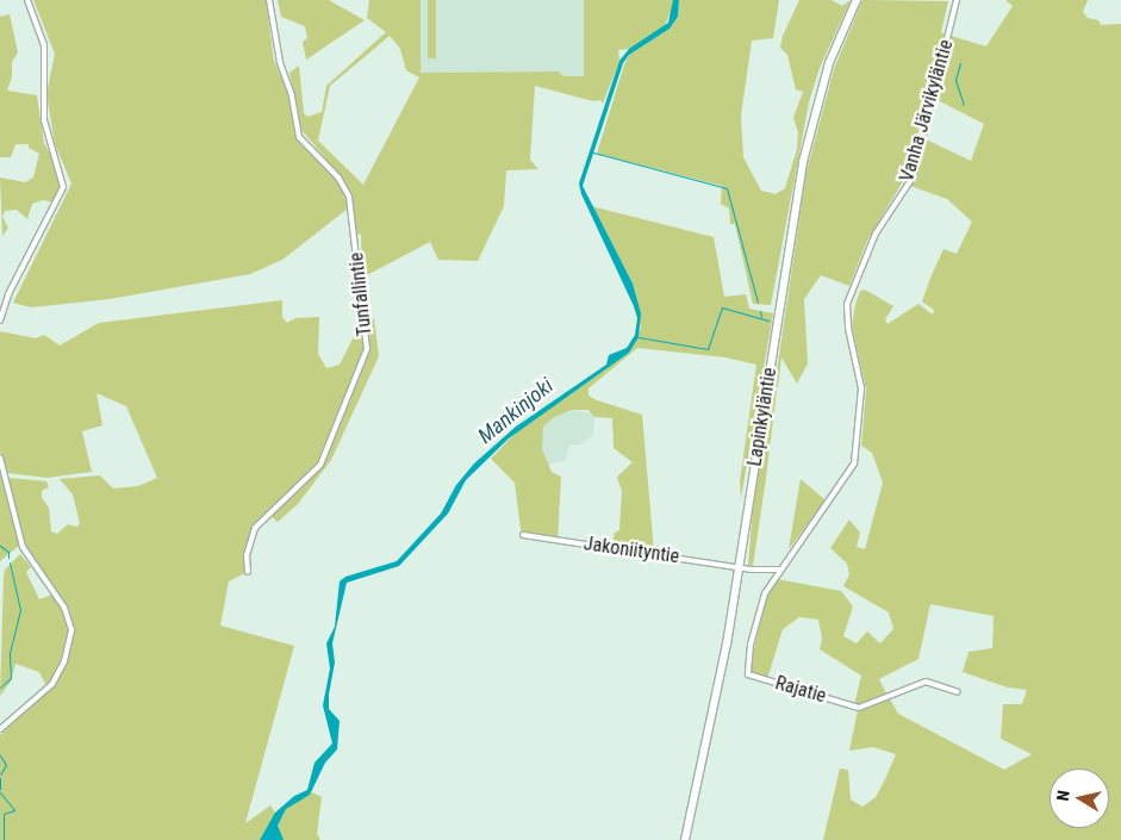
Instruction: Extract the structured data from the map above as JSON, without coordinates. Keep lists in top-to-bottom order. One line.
{"streets":{"main road":["Lapinkyläntie"],"street":["Vanha Järvikyläntie","Tunfallintie","Jakoniityntie","Rajatie"]},"crossings":[["Vanha Järvikyläntie","Rajatie"],["Lapinkyläntie","Jakoniityntie"]],"water":["Mankinjoki"],"north":"left"}
